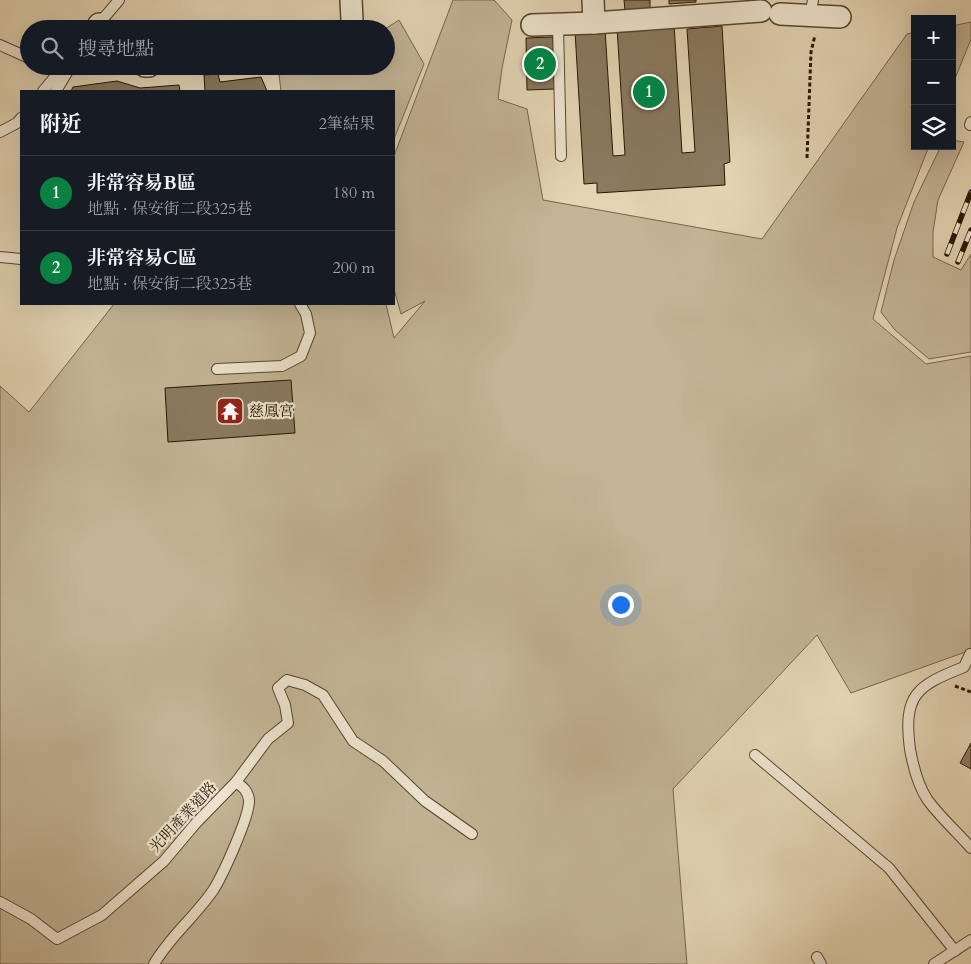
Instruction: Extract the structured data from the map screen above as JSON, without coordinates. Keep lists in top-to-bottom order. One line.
{"streets":{"lane":["光明產業道路"]},"places":{"temple":["慈鳳宮"]},"page":{"map_buttons":["+","−"],"search":"搜尋地點","pins":["2","1"],"heading":["附近","2筆結果"],"list":[{"mark":"1","name":"非常容易B區","note":"地點 · 保安街二段325巷","value":"180 m"},{"mark":"2","name":"非常容易C區","note":"地點 · 保安街二段325巷","value":"200 m"}]}}
